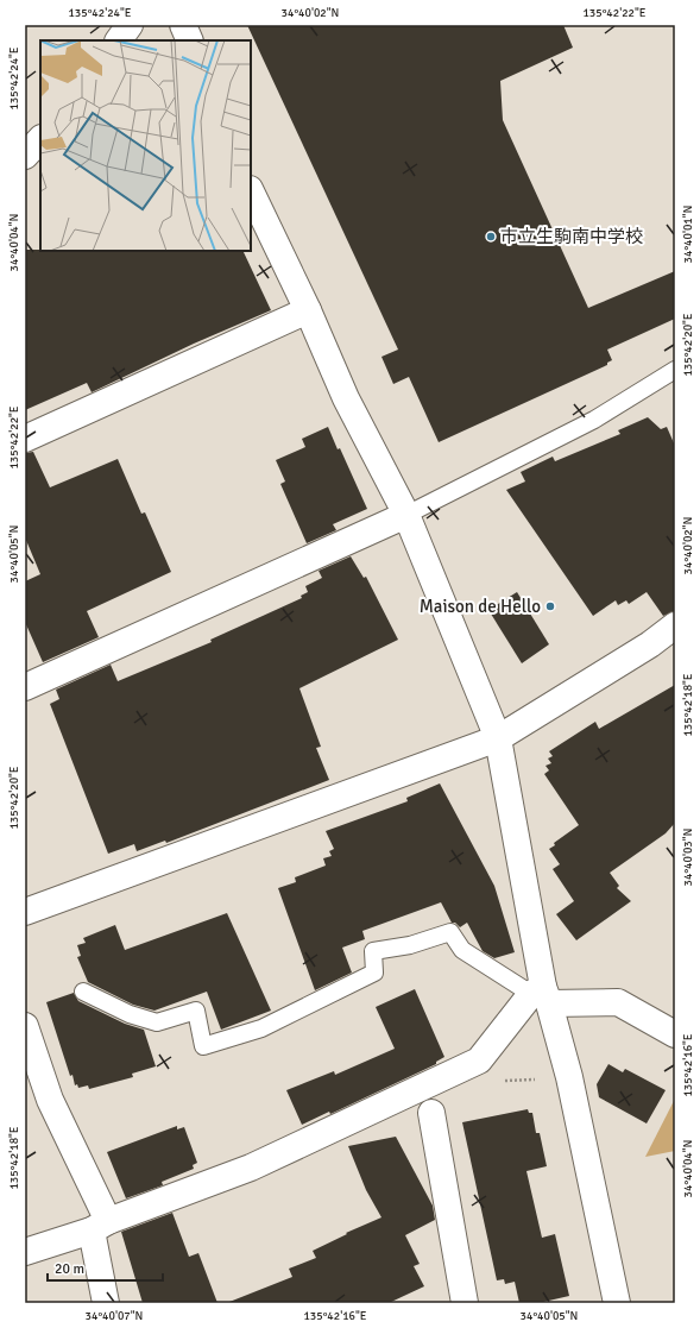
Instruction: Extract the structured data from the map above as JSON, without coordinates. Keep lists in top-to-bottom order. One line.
{"places":["市立生駒南中学校","Maison de Hello"],"scale_bar":"20 m","coordinates":["135°42'24\"E","34°40'02\"N","135°42'22\"E","34°40'01\"N","34°40'04\"N","135°42'20\"E","34°40'05\"N","135°42'18\"E","34°40'03\"N","135°42'16\"E","34°40'07\"N"]}
